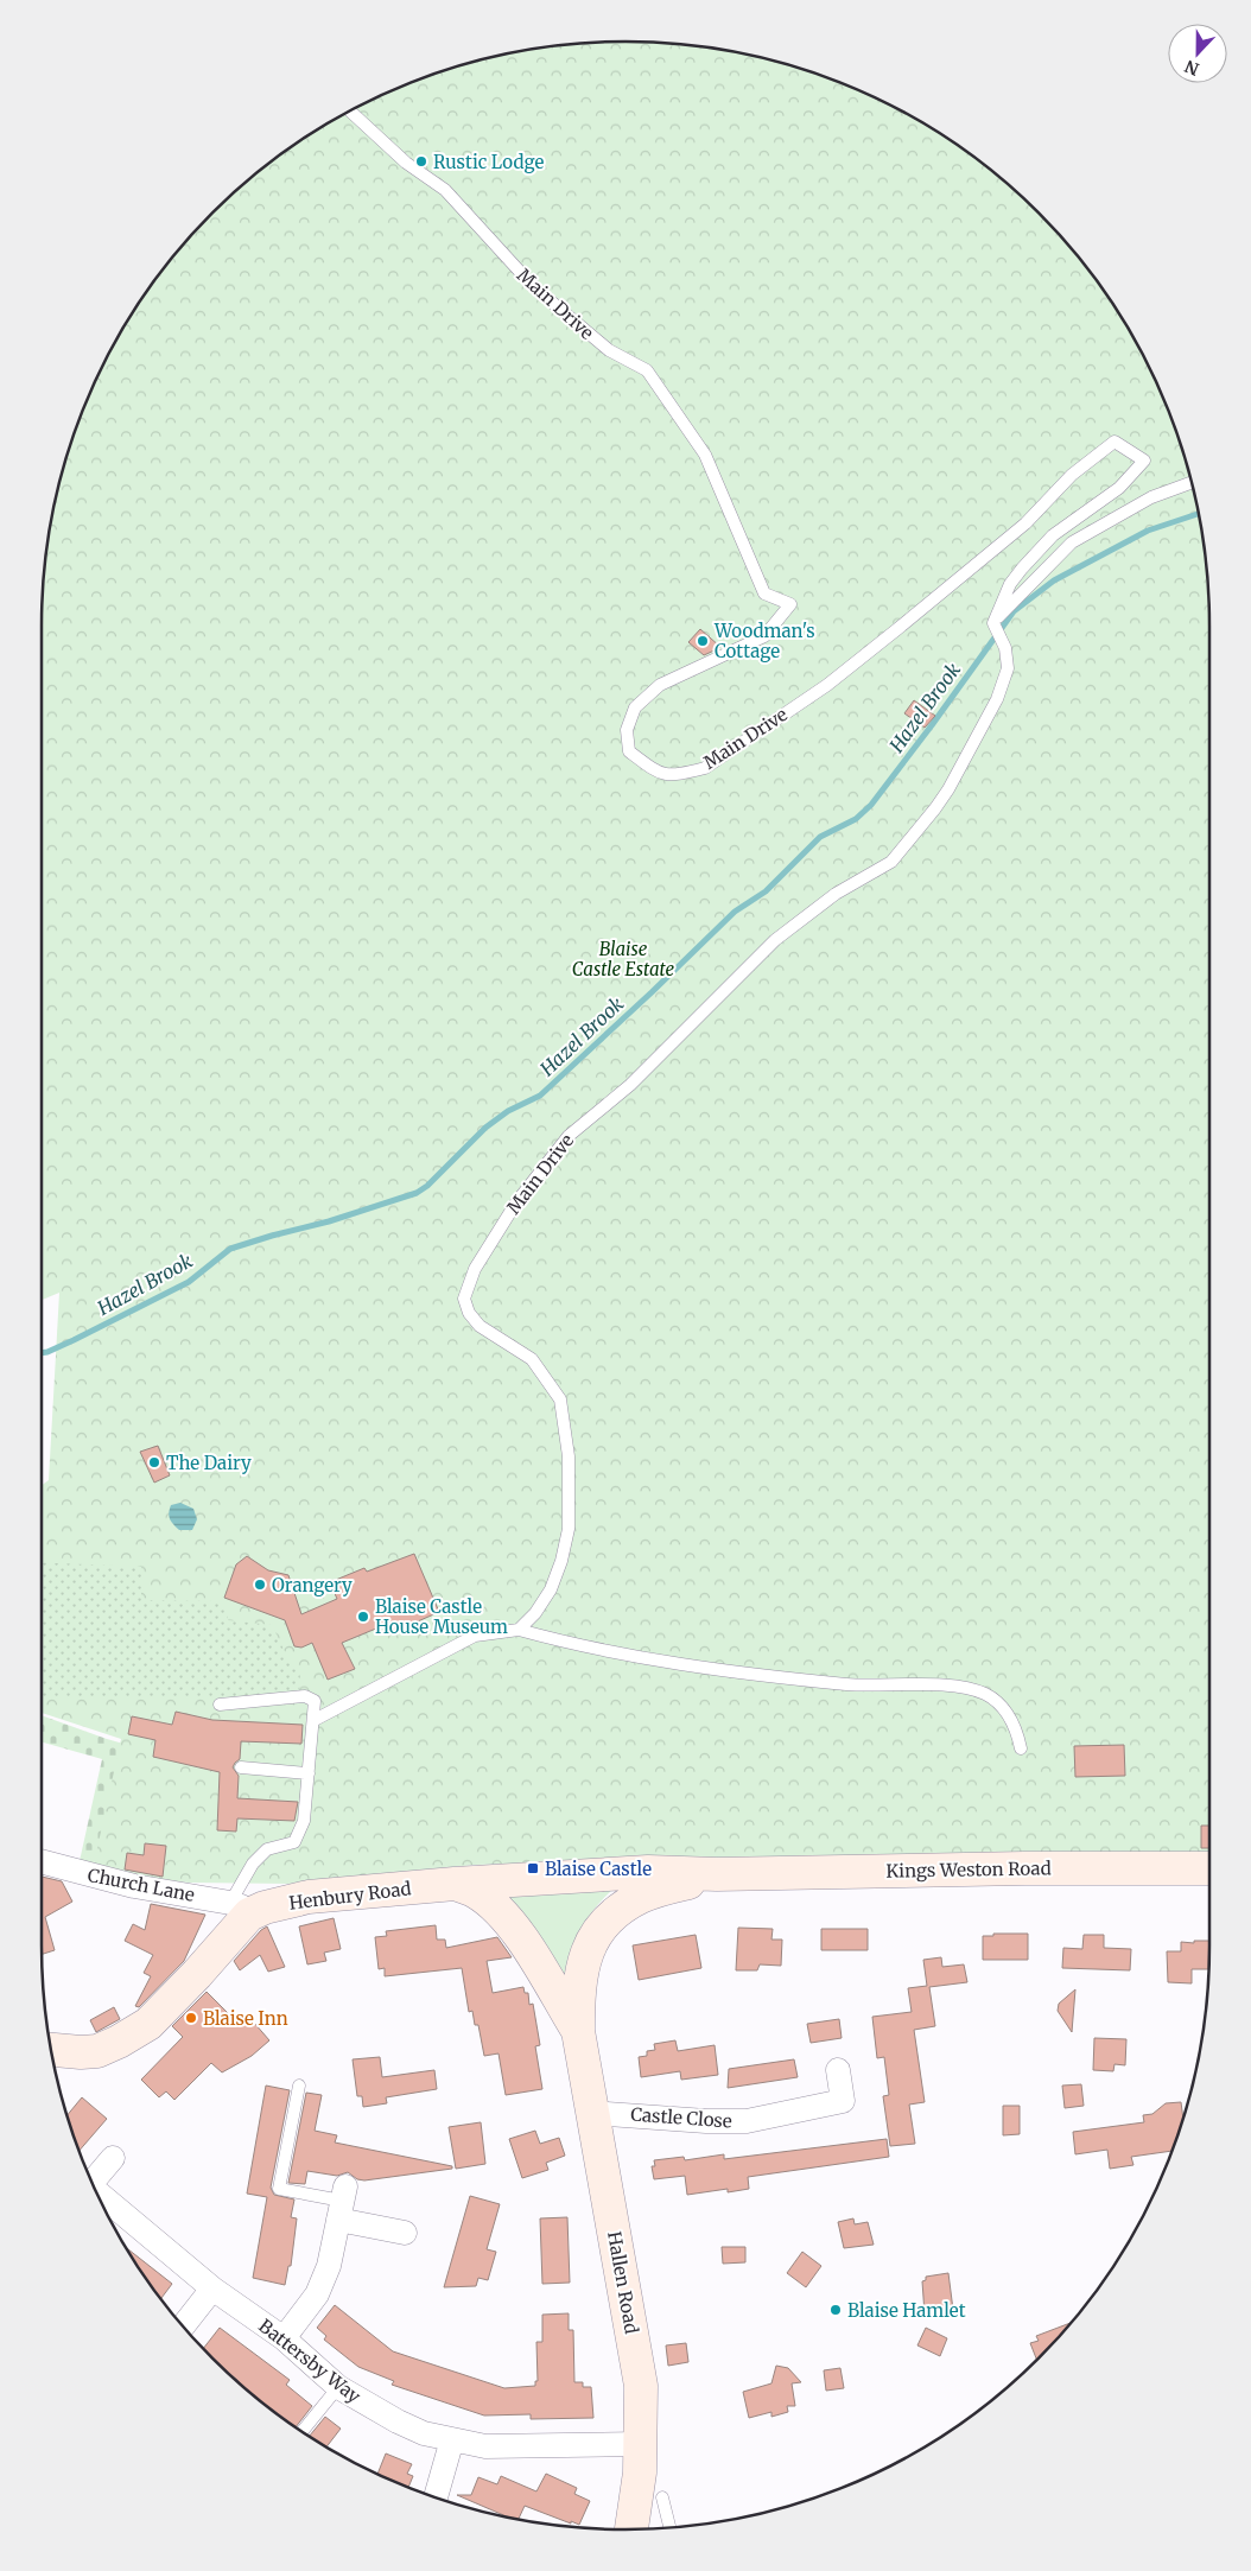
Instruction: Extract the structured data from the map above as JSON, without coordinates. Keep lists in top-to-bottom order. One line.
{"streets":{"main road":["Kings Weston Road","Henbury Road","Hallen Road"],"street":["Church Lane","Castle Close","Battersby Way"],"lane":["Main Drive"]},"crossings":[["Kings Weston Road","Henbury Road"],["Kings Weston Road","Hallen Road"],["Church Lane","Henbury Road"],["Henbury Road","Hallen Road"],["Castle Close","Hallen Road"],["Hallen Road","Battersby Way"]],"water":["Hazel Brook"],"parks":["Blaise Castle Estate"],"places":{"other":["Rustic Lodge","Woodman's Cottage","The Dairy","Orangery","Blaise Castle House Museum","Blaise Inn","Blaise Hamlet"],"transit":["Blaise Castle"]},"north":"bottom"}
